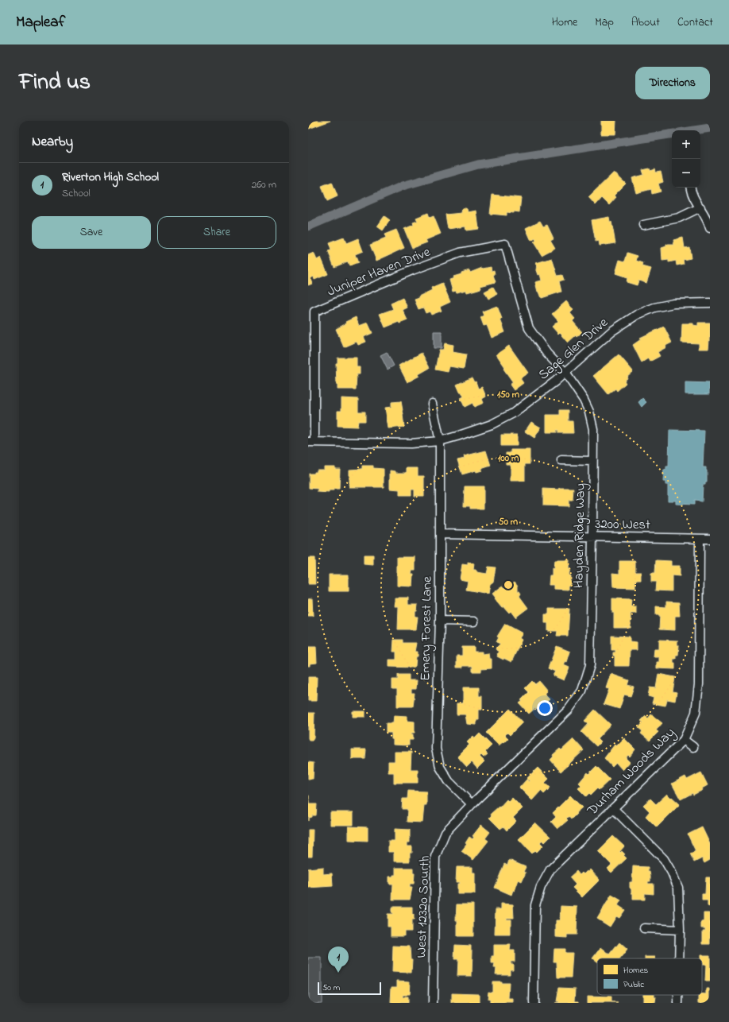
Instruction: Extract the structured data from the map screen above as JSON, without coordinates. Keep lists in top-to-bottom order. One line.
{"streets":{"street":["Juniper Haven Drive","Sage Glen Drive","3200 West","Hayden Ridge Way","Emery Forest Lane","Durham Woods Way","West 12320 Sourth"]},"crossings":[["Juniper Haven Drive","Sage Glen Drive"],["Juniper Haven Drive","Hayden Ridge Way"],["Sage Glen Drive","Hayden Ridge Way"],["Sage Glen Drive","Emery Forest Lane"],["3200 West","Hayden Ridge Way"],["3200 West","Emery Forest Lane"],["3200 West","Durham Woods Way"],["Hayden Ridge Way","Emery Forest Lane"],["Hayden Ridge Way","West 12320 Sourth"],["Emery Forest Lane","West 12320 Sourth"]],"legend":["Homes","Public"],"scale_bar":"50 m","page":{"header":"Mapleaf","nav":["Home","Map","About","Contact"],"title":"Find us","buttons":["Directions",["Save","Share"]],"heading":"Nearby","map_buttons":["+","−"],"list":[{"mark":"1","name":"Riverton High School","note":"School","value":"260 m"}],"pins":"1","scale":"50 m"},"rings":["150 m","100 m","50 m"]}
